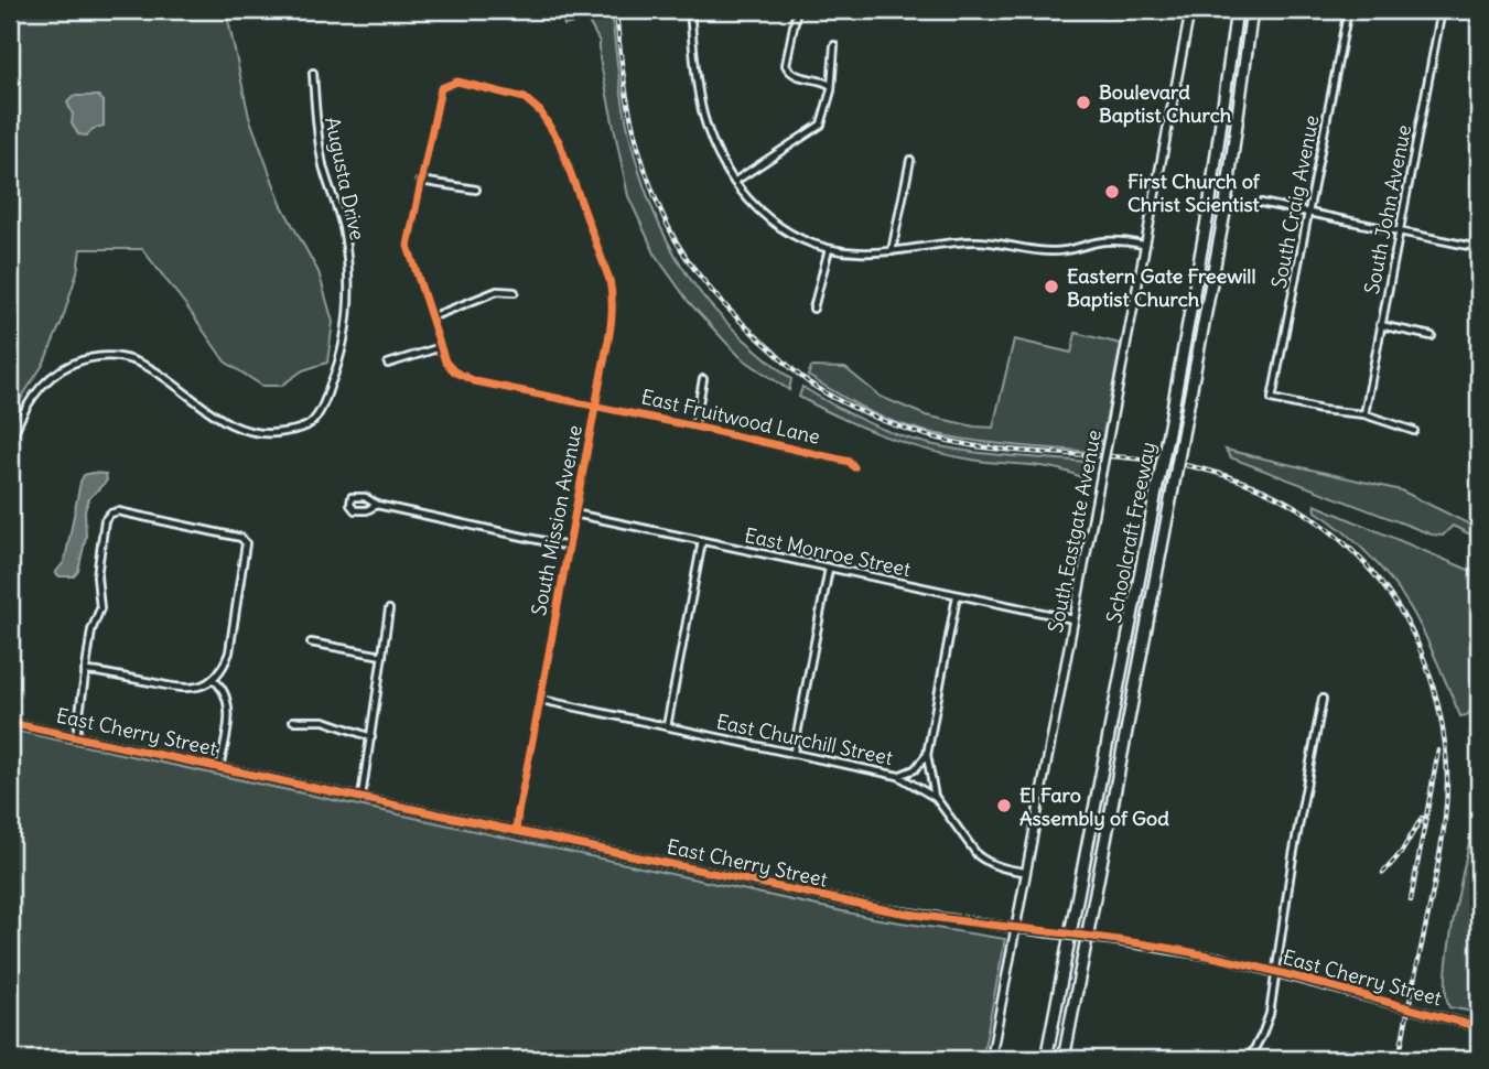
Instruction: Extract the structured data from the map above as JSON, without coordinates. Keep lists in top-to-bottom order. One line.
{"streets":{"highway":["Schoolcraft Freeway"],"street":["Augusta Drive","South Craig Avenue","South John Avenue","East Fruitwood Lane","South Mission Avenue","South Eastgate Avenue","East Monroe Street","East Cherry Street","East Churchill Street"]},"crossings":[["South Craig Avenue","South John Avenue"],["East Fruitwood Lane","South Mission Avenue"],["South Mission Avenue","East Monroe Street"],["South Mission Avenue","East Cherry Street"],["South Mission Avenue","East Churchill Street"],["South Eastgate Avenue","East Monroe Street"],["South Eastgate Avenue","East Cherry Street"],["South Eastgate Avenue","East Churchill Street"]],"places":["Boulevard Baptist Church","First Church of Christ Scientist","Eastern Gate Freewill Baptist Church","El Faro Assembly of God"]}
